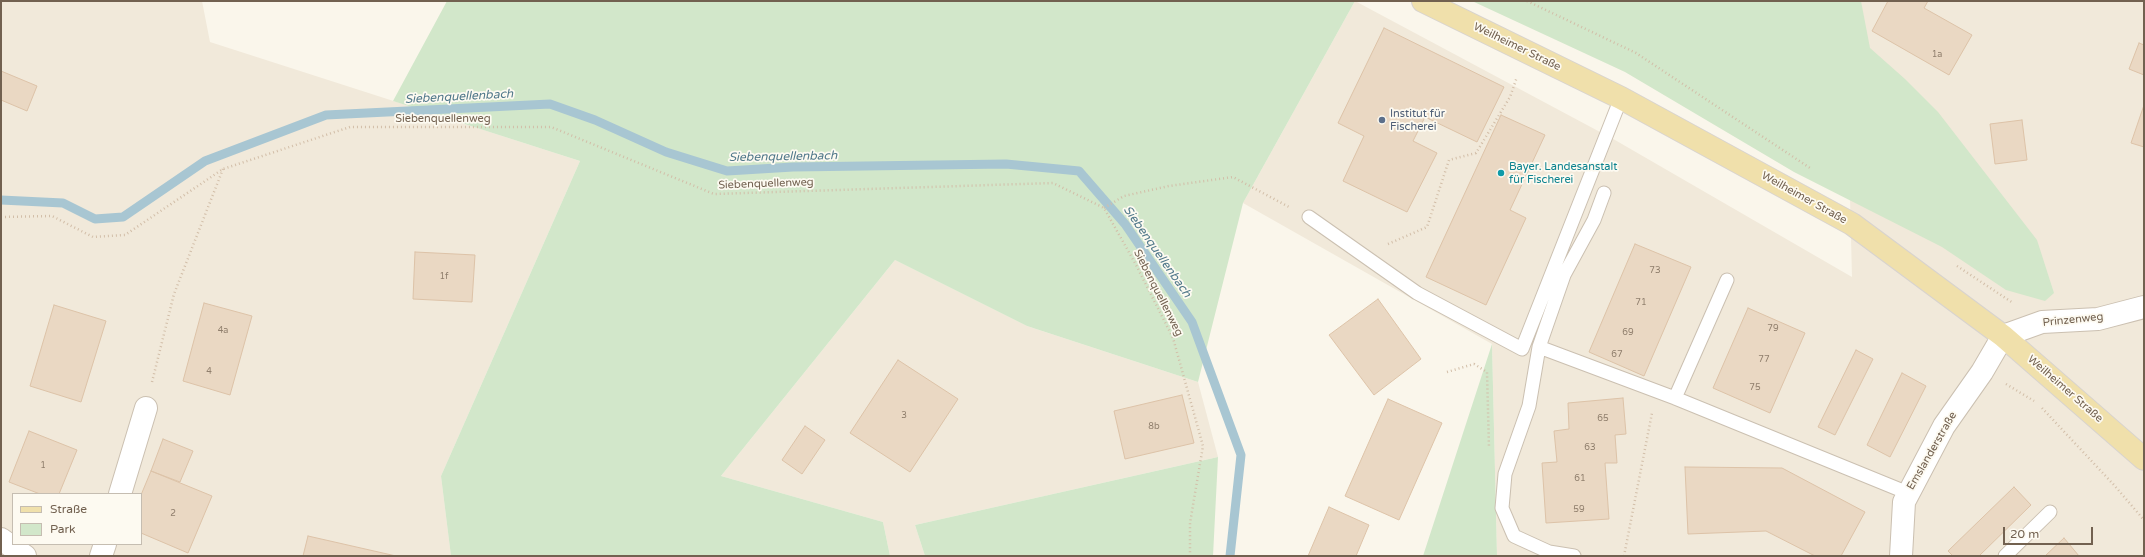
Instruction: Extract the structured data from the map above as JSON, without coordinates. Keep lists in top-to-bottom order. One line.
{"streets":{"main road":["Weilheimer Straße"],"street":["Prinzenweg","Emslanderstraße"],"path":["Siebenquellenweg"]},"crossings":[["Weilheimer Straße","Prinzenweg"],["Weilheimer Straße","Emslanderstraße"],["Prinzenweg","Emslanderstraße"]],"water":["Siebenquellenbach"],"places":["Institut für Fischerei","Bayer. Landesanstalt für Fischerei"],"house_numbers":["1a","73","1f","71","79","4a","69","67","77","4","75","3","65","8b","63","1","61","59","2"],"legend":["Straße","Park"],"scale_bar":"20 m"}
